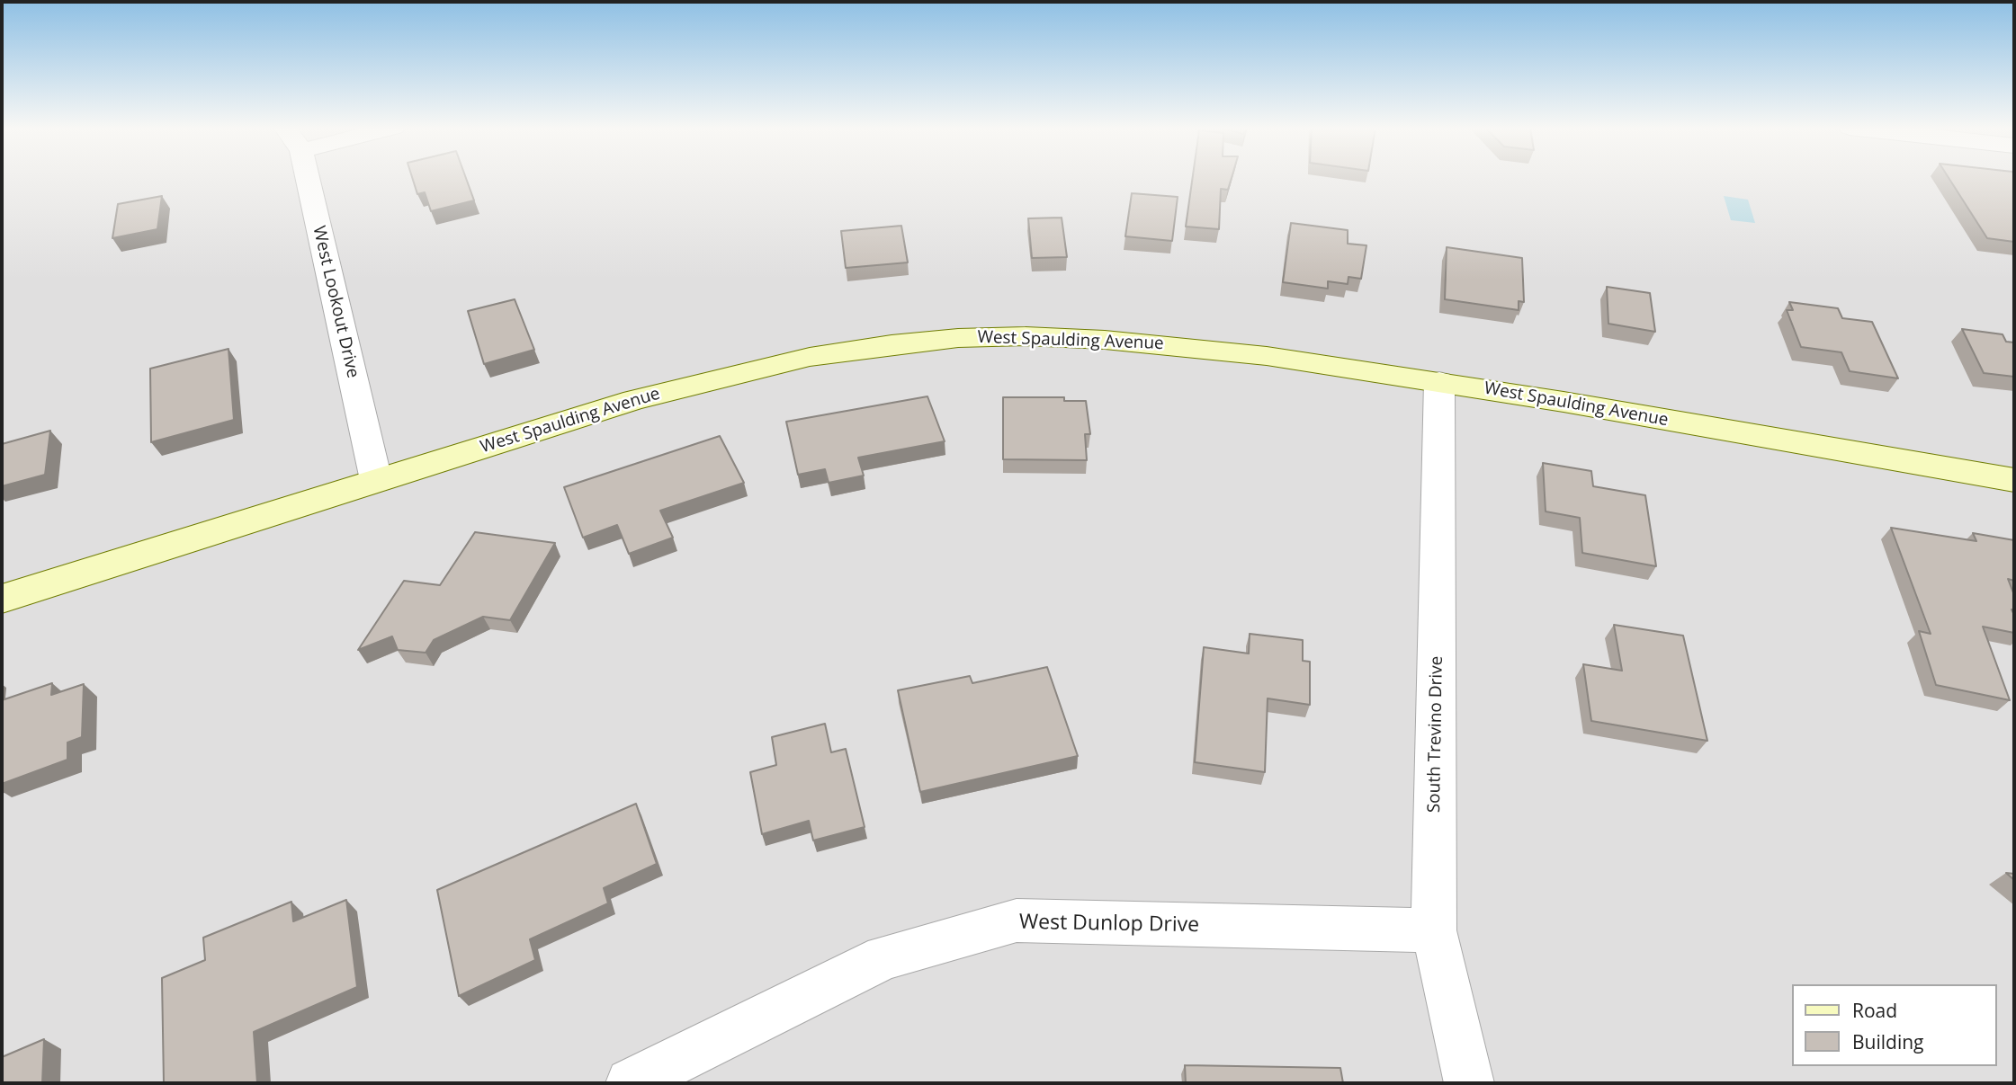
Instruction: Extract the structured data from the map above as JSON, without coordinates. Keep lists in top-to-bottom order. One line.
{"streets":{"street":["West Lookout Drive","West Spaulding Avenue","South Trevino Drive","West Dunlop Drive"]},"crossings":[["West Lookout Drive","West Spaulding Avenue"],["West Spaulding Avenue","South Trevino Drive"],["South Trevino Drive","West Dunlop Drive"]],"legend":["Road","Building"]}
